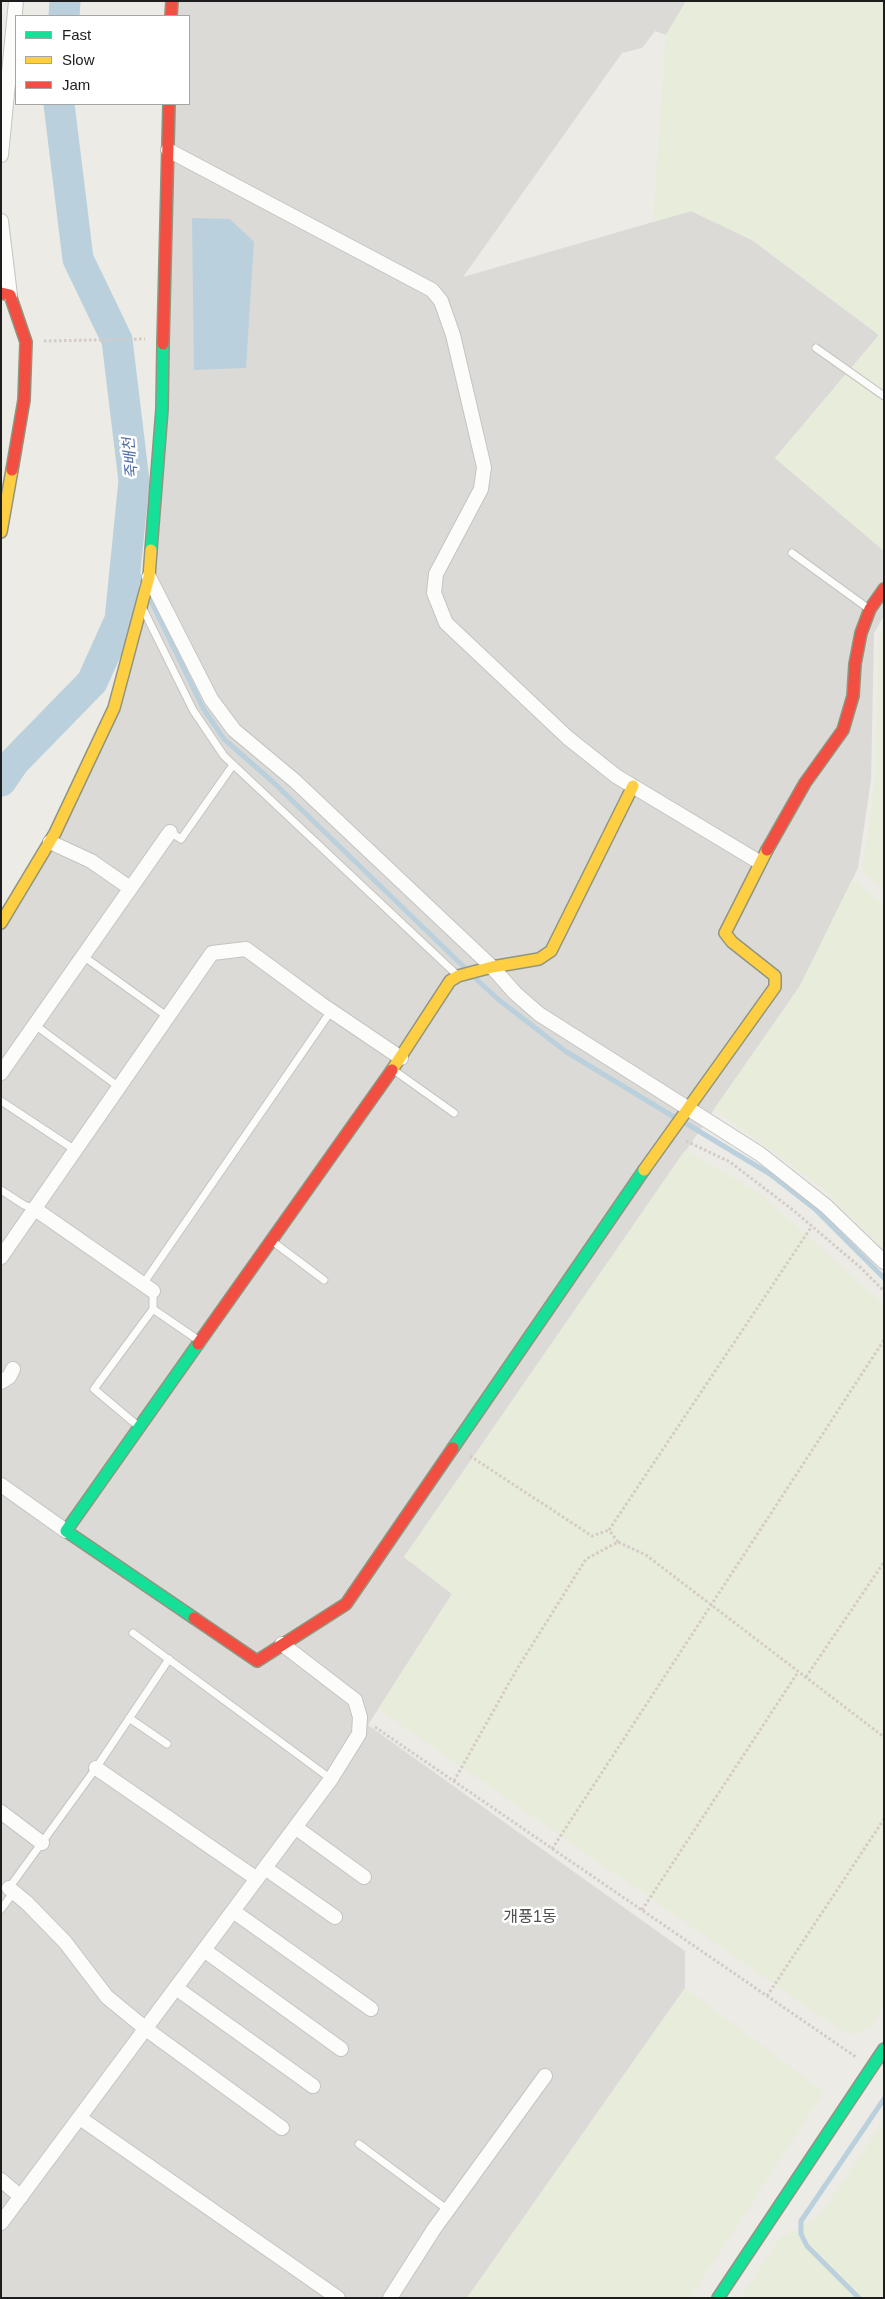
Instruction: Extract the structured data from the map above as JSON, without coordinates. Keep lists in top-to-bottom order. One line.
{"districts":["개풍1동"],"water":["죽배천"],"legend":["Fast","Slow","Jam"]}
